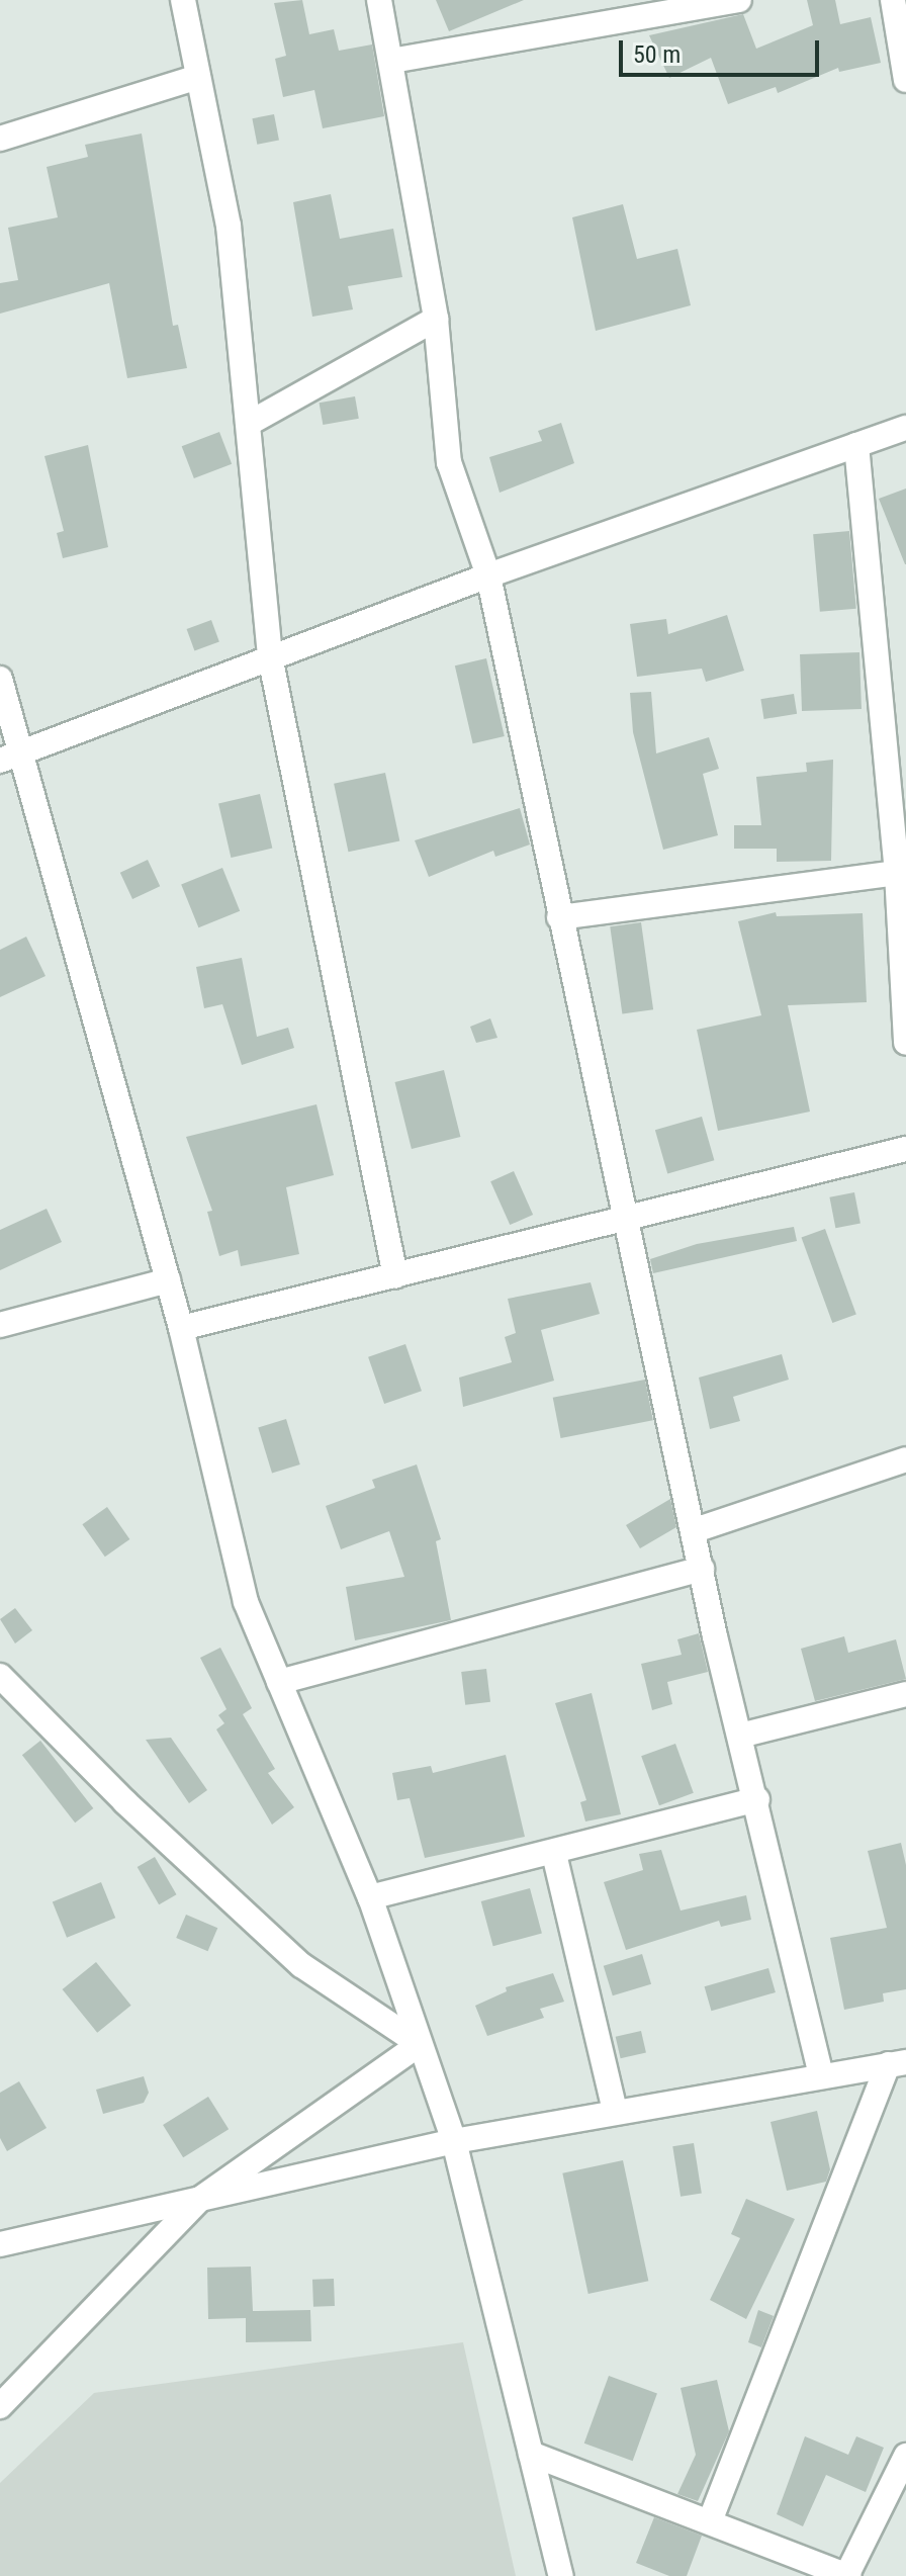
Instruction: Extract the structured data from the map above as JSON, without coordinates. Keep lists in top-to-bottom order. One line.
{"scale_bar":"50 m"}
